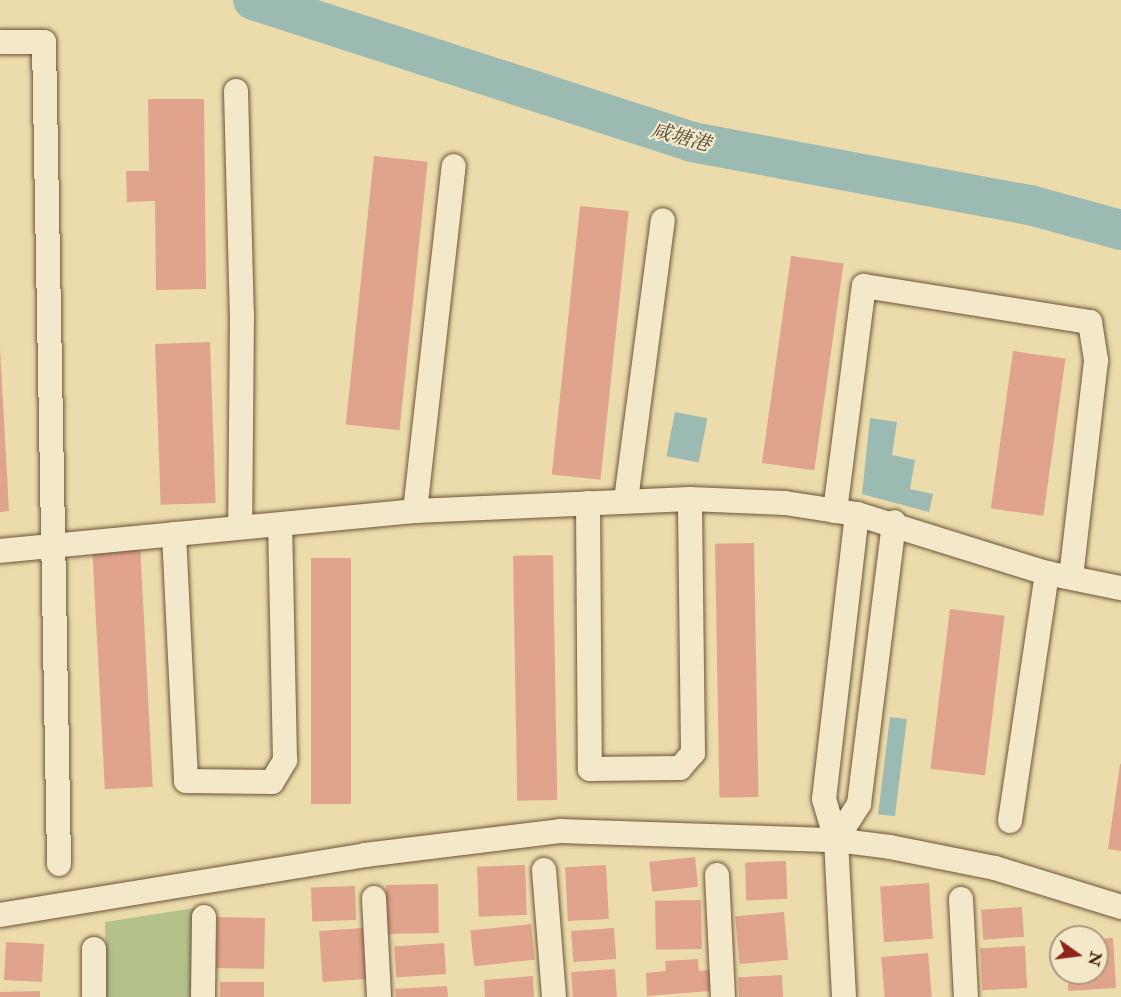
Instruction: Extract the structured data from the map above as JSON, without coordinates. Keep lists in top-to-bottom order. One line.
{"water":["咸塘港"],"north":"right"}
